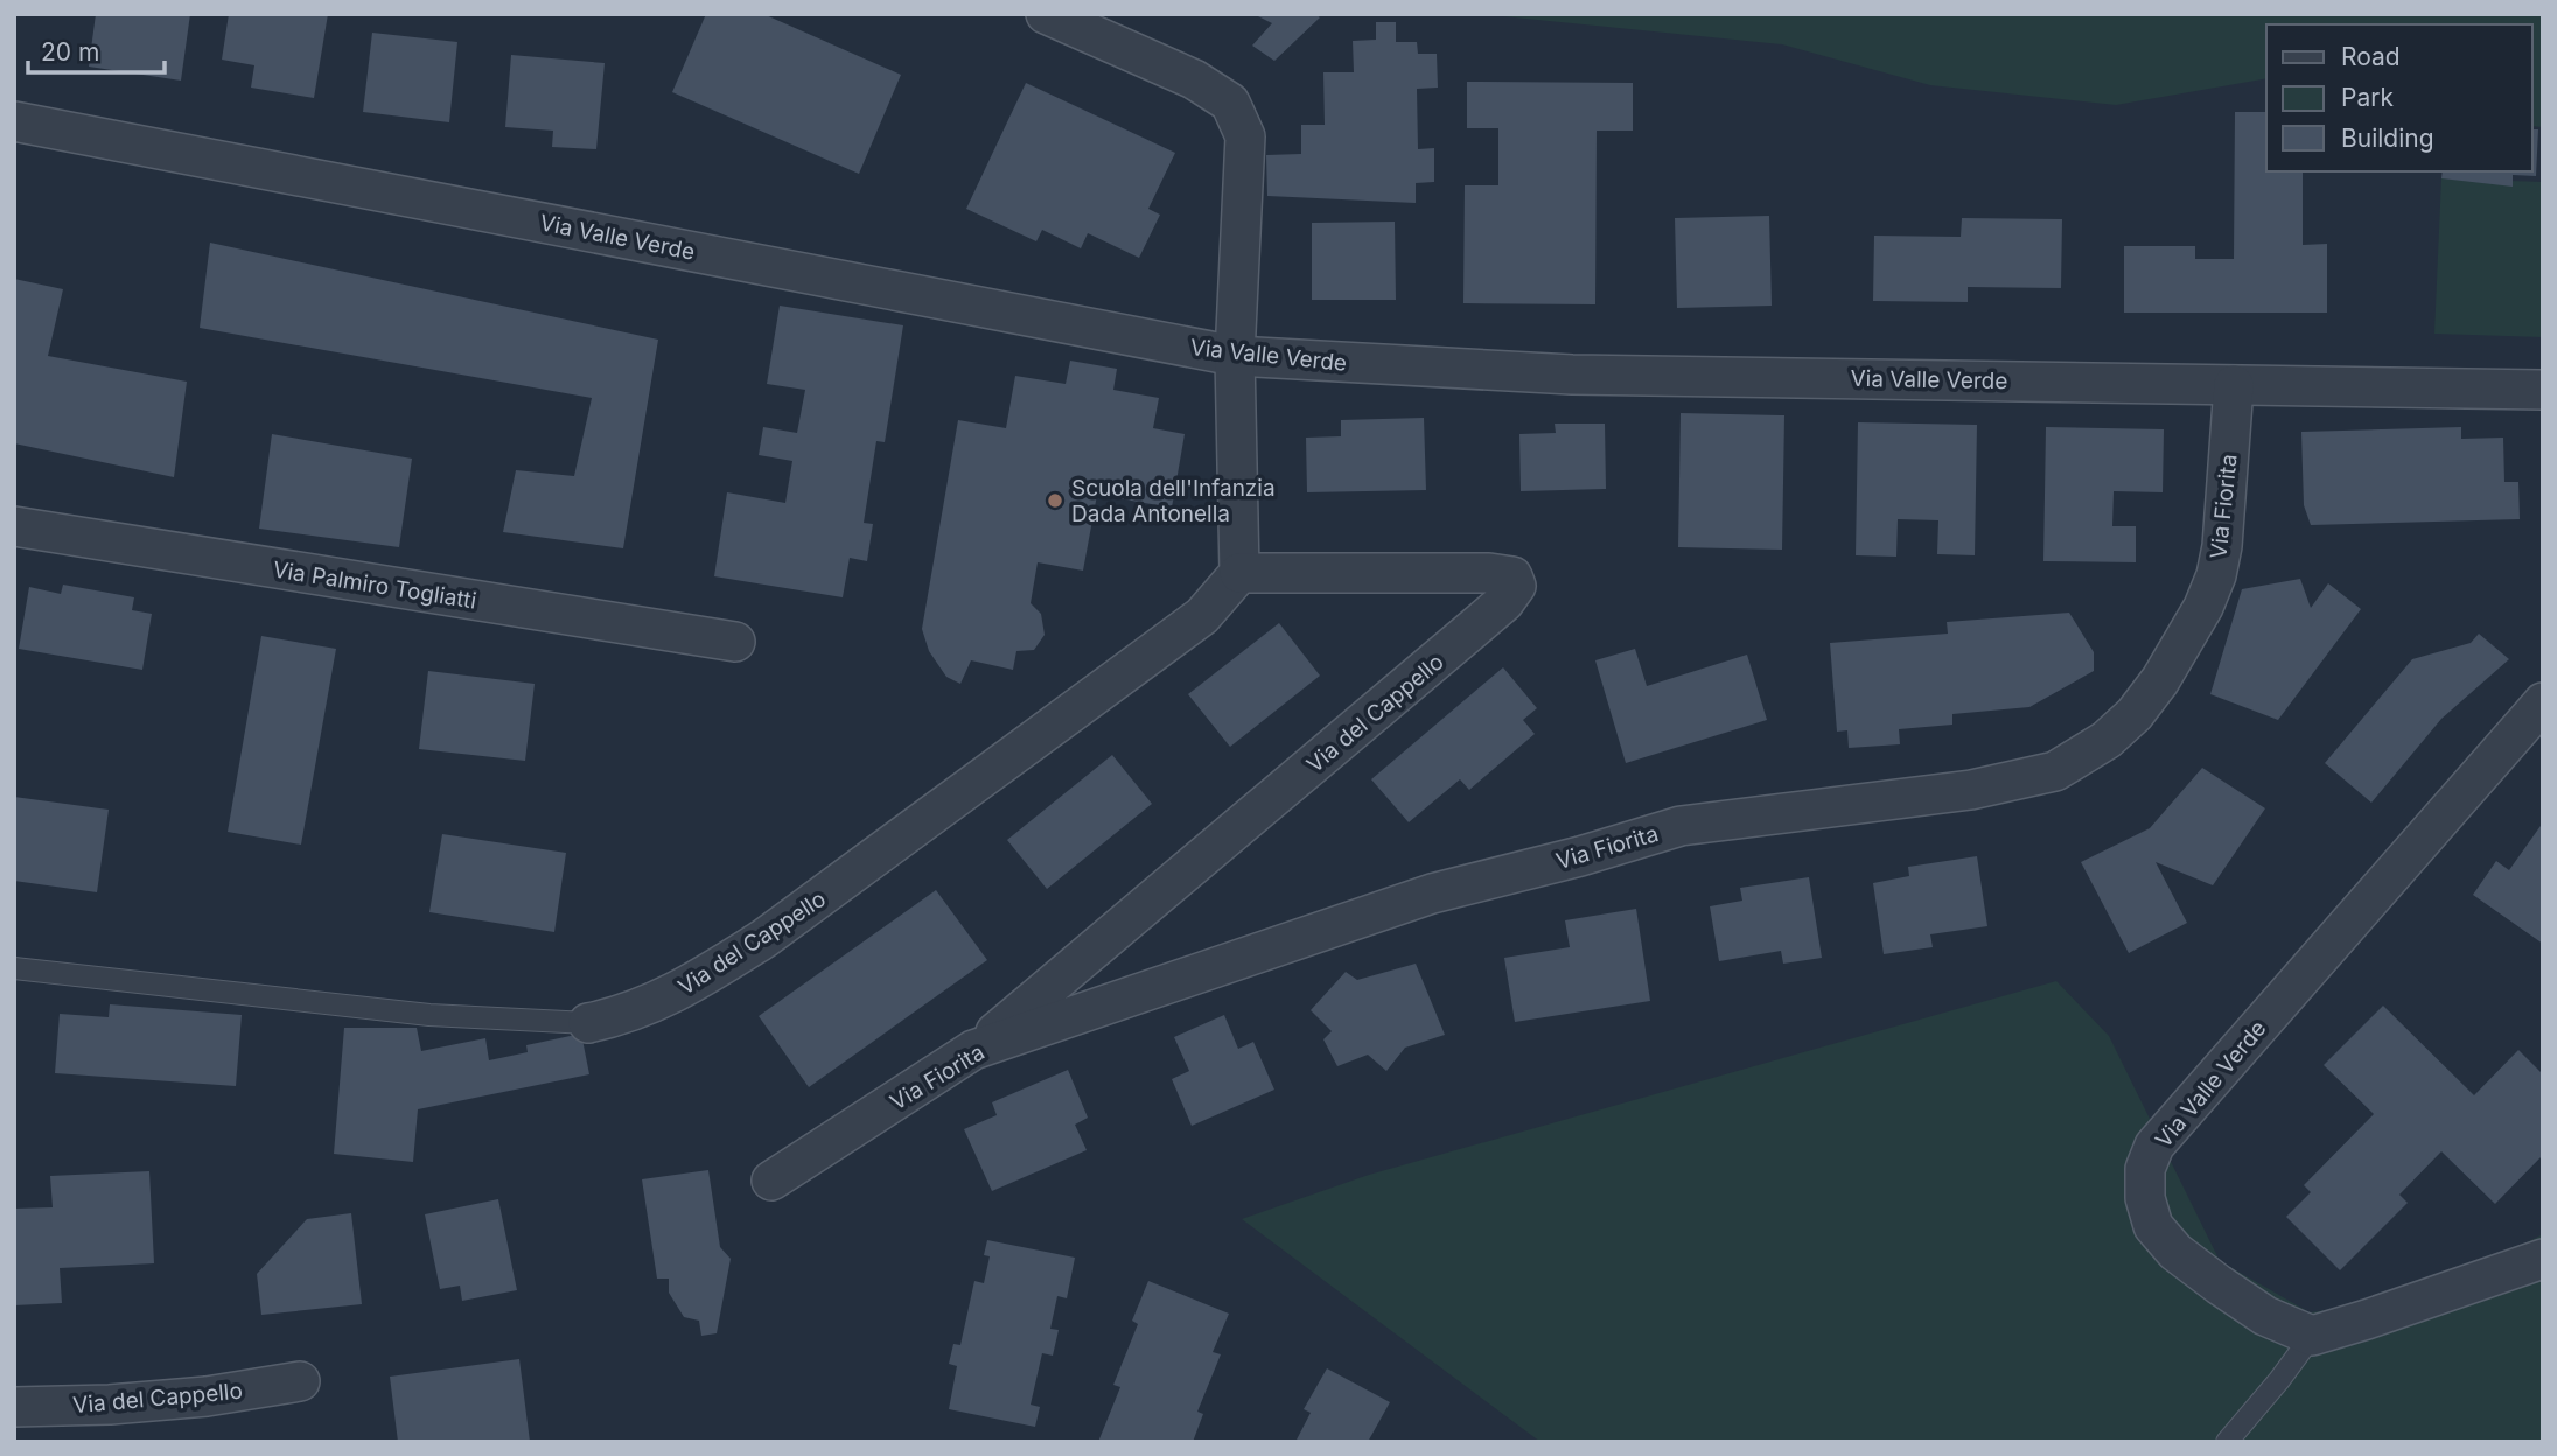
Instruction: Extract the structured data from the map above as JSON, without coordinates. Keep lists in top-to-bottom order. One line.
{"streets":{"street":["Via Valle Verde","Via Fiorita","Via Palmiro Togliatti","Via del Cappello"]},"crossings":[["Via Valle Verde","Via Fiorita"],["Via Fiorita","Via del Cappello"]],"places":["Scuola dell'Infanzia Dada Antonella"],"legend":["Road","Park","Building"],"scale_bar":"20 m"}
